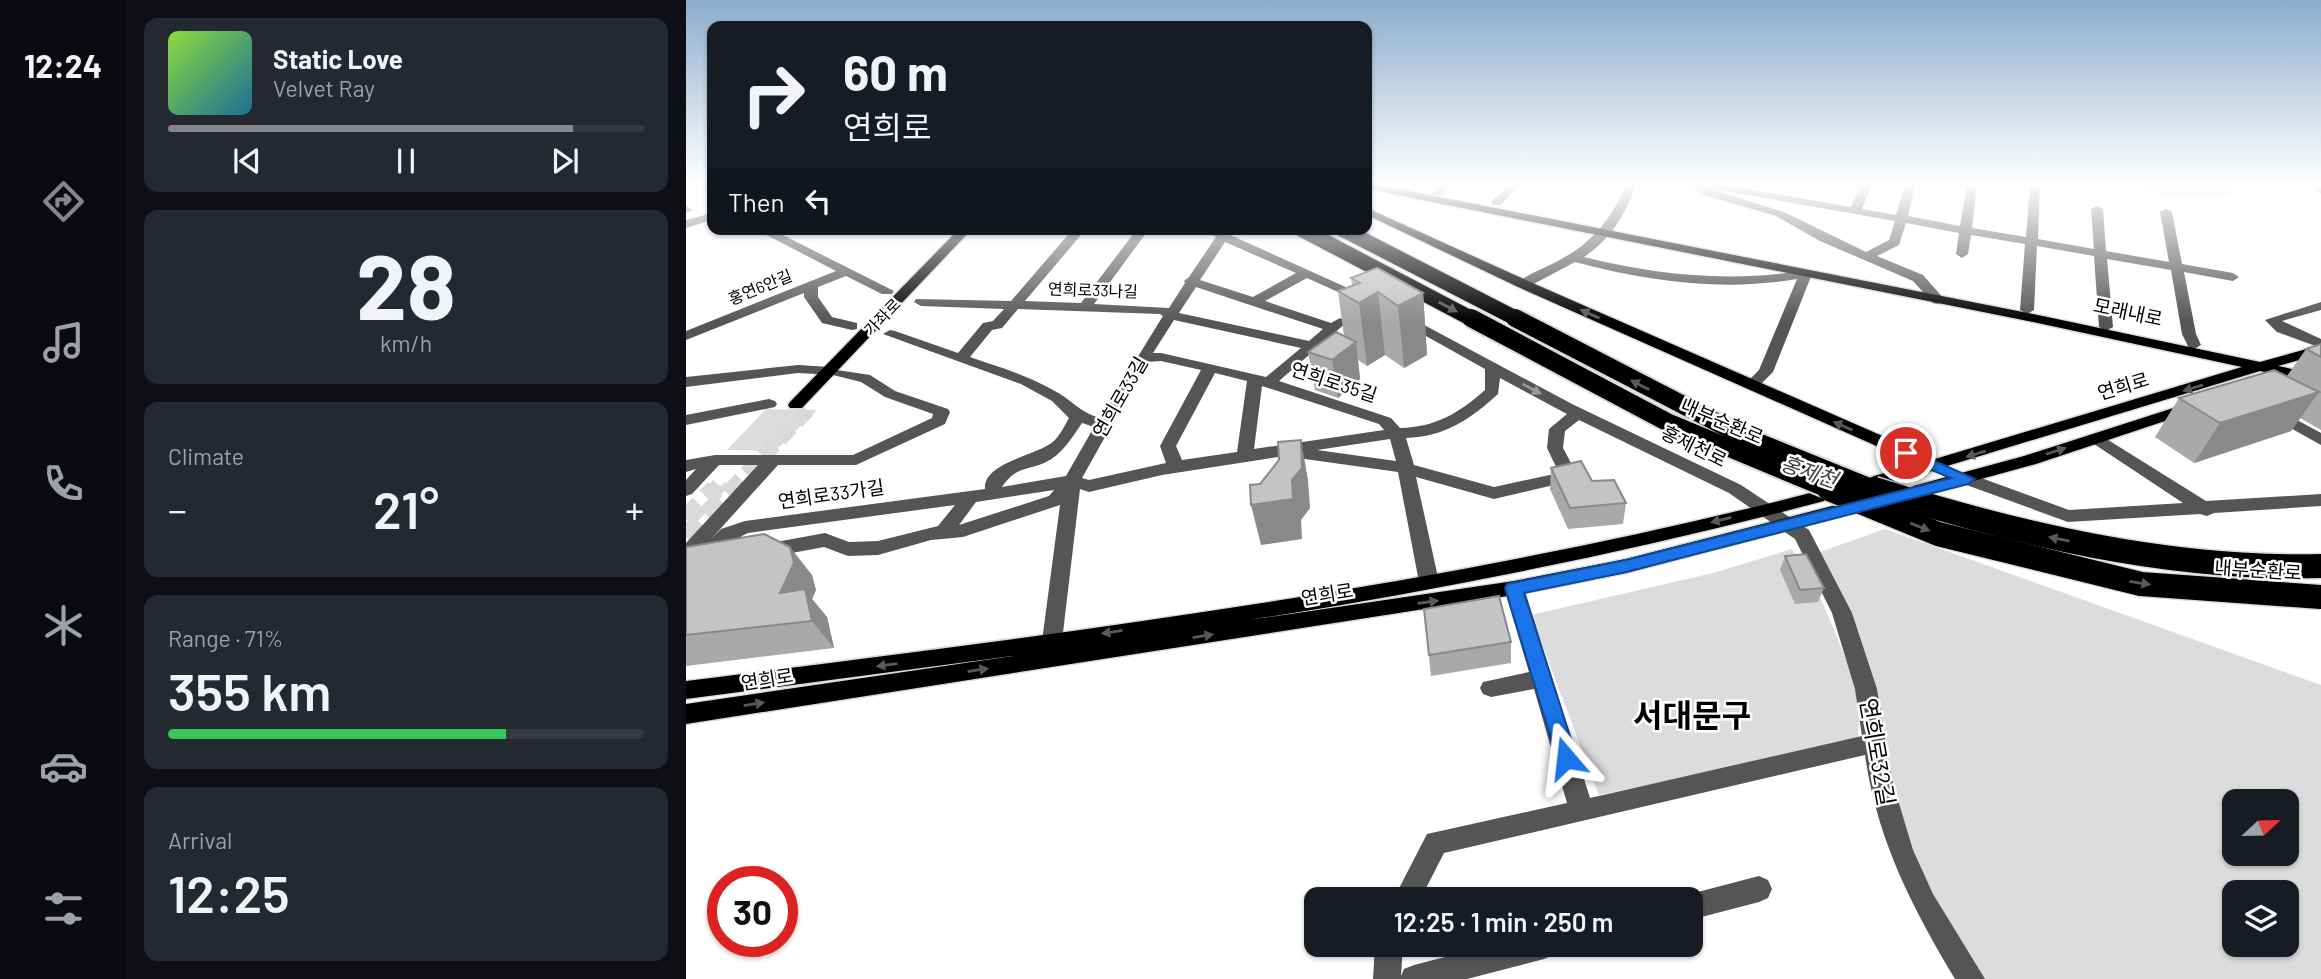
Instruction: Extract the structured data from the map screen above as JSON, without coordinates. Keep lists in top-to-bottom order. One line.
{"streets":{"highway":["내부순환로"],"main road":["모래내로","가좌로","연희로"],"street":["홍연6안길","연희로33나길","연희로35길","연희로33길","홍제천로","연희로33가길","연희로32길"]},"crossings":[["홍연6안길","가좌로"],["연희로33나길","연희로33길"],["모래내로","연희로"],["연희로35길","연희로33길"],["연희로","연희로33길"],["연희로","홍제천로"],["연희로","연희로32길"],["연희로33길","연희로33가길"]],"districts":["서대문구"],"water":["홍제천"],"north":"right","page":{"tabs":"12:24","turn":["60 m","연희로"],"song":["Static Love","Velvet Ray"],"then":"Then","tile":[["28","km/h"],"Climate",["Range · 71%","355 km"],["Arrival","12:25"]],"heat":["−","21°","+"],"limit":"30","trip":"12:25 · 1 min · 250 m"}}
